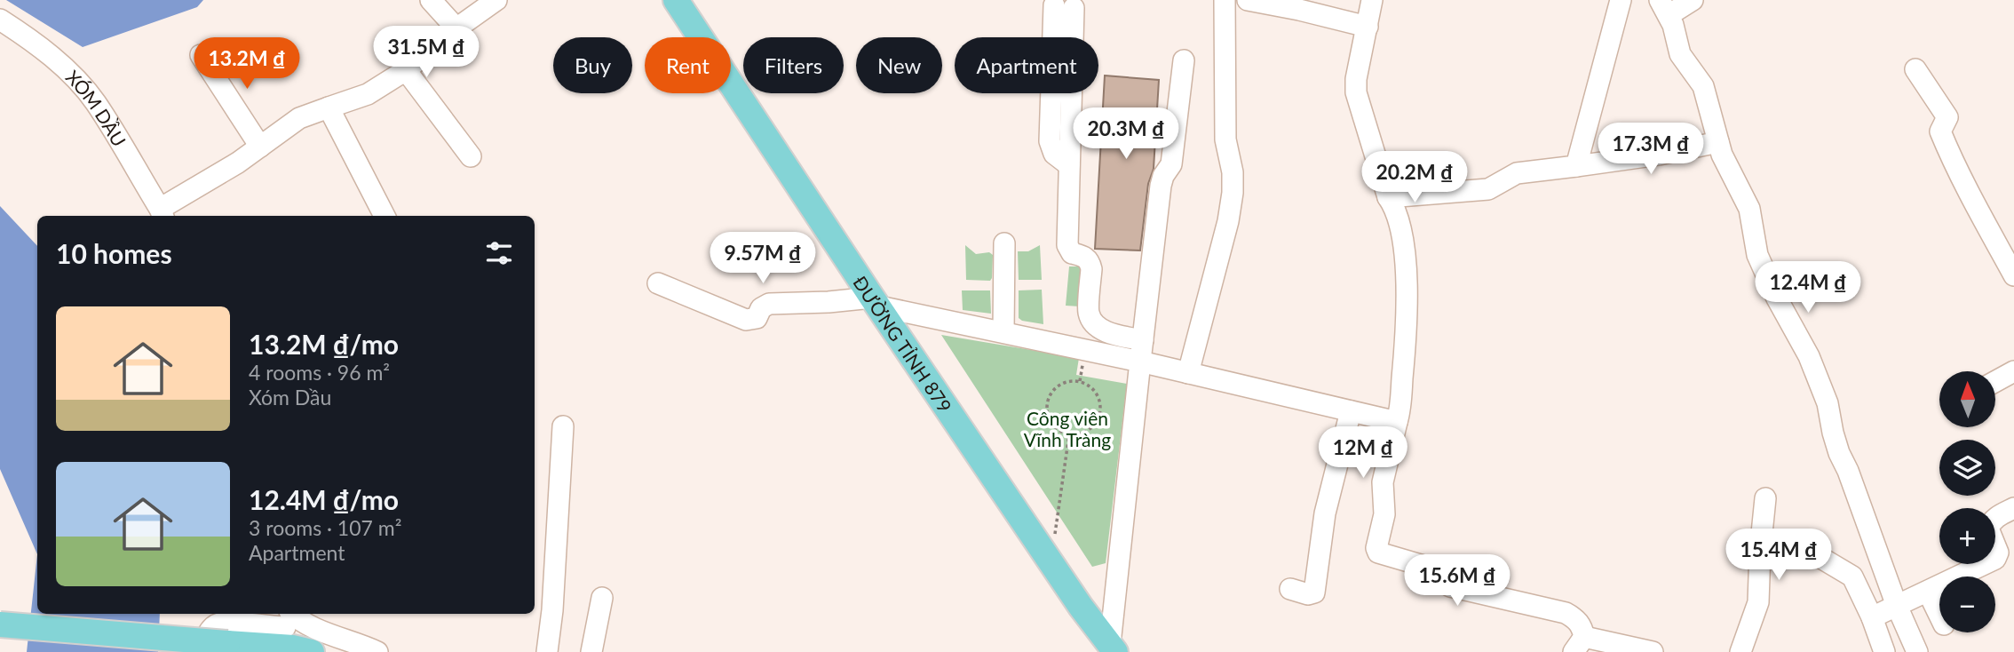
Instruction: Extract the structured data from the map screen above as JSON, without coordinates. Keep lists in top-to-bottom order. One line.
{"streets":{"main road":["ĐƯỜNG TỈNH 879"],"street":["XÓM DẦU"]},"parks":["Công viên Vĩnh Tràng"],"north":"top","page":{"price":["31.5M ₫","13.2M ₫","20.3M ₫","17.3M ₫","20.2M ₫","9.57M ₫","12.4M ₫","12M ₫","15.4M ₫","15.6M ₫"],"chip":["Buy","Rent","Filters","New","Apartment"],"heading":"10 homes","list":[{"name":"13.2M ₫/mo","note":"4 rooms · 96 m² · Xóm Dầu"},{"name":"12.4M ₫/mo","note":"3 rooms · 107 m² · Apartment"}],"map_buttons":["+","−"]}}
